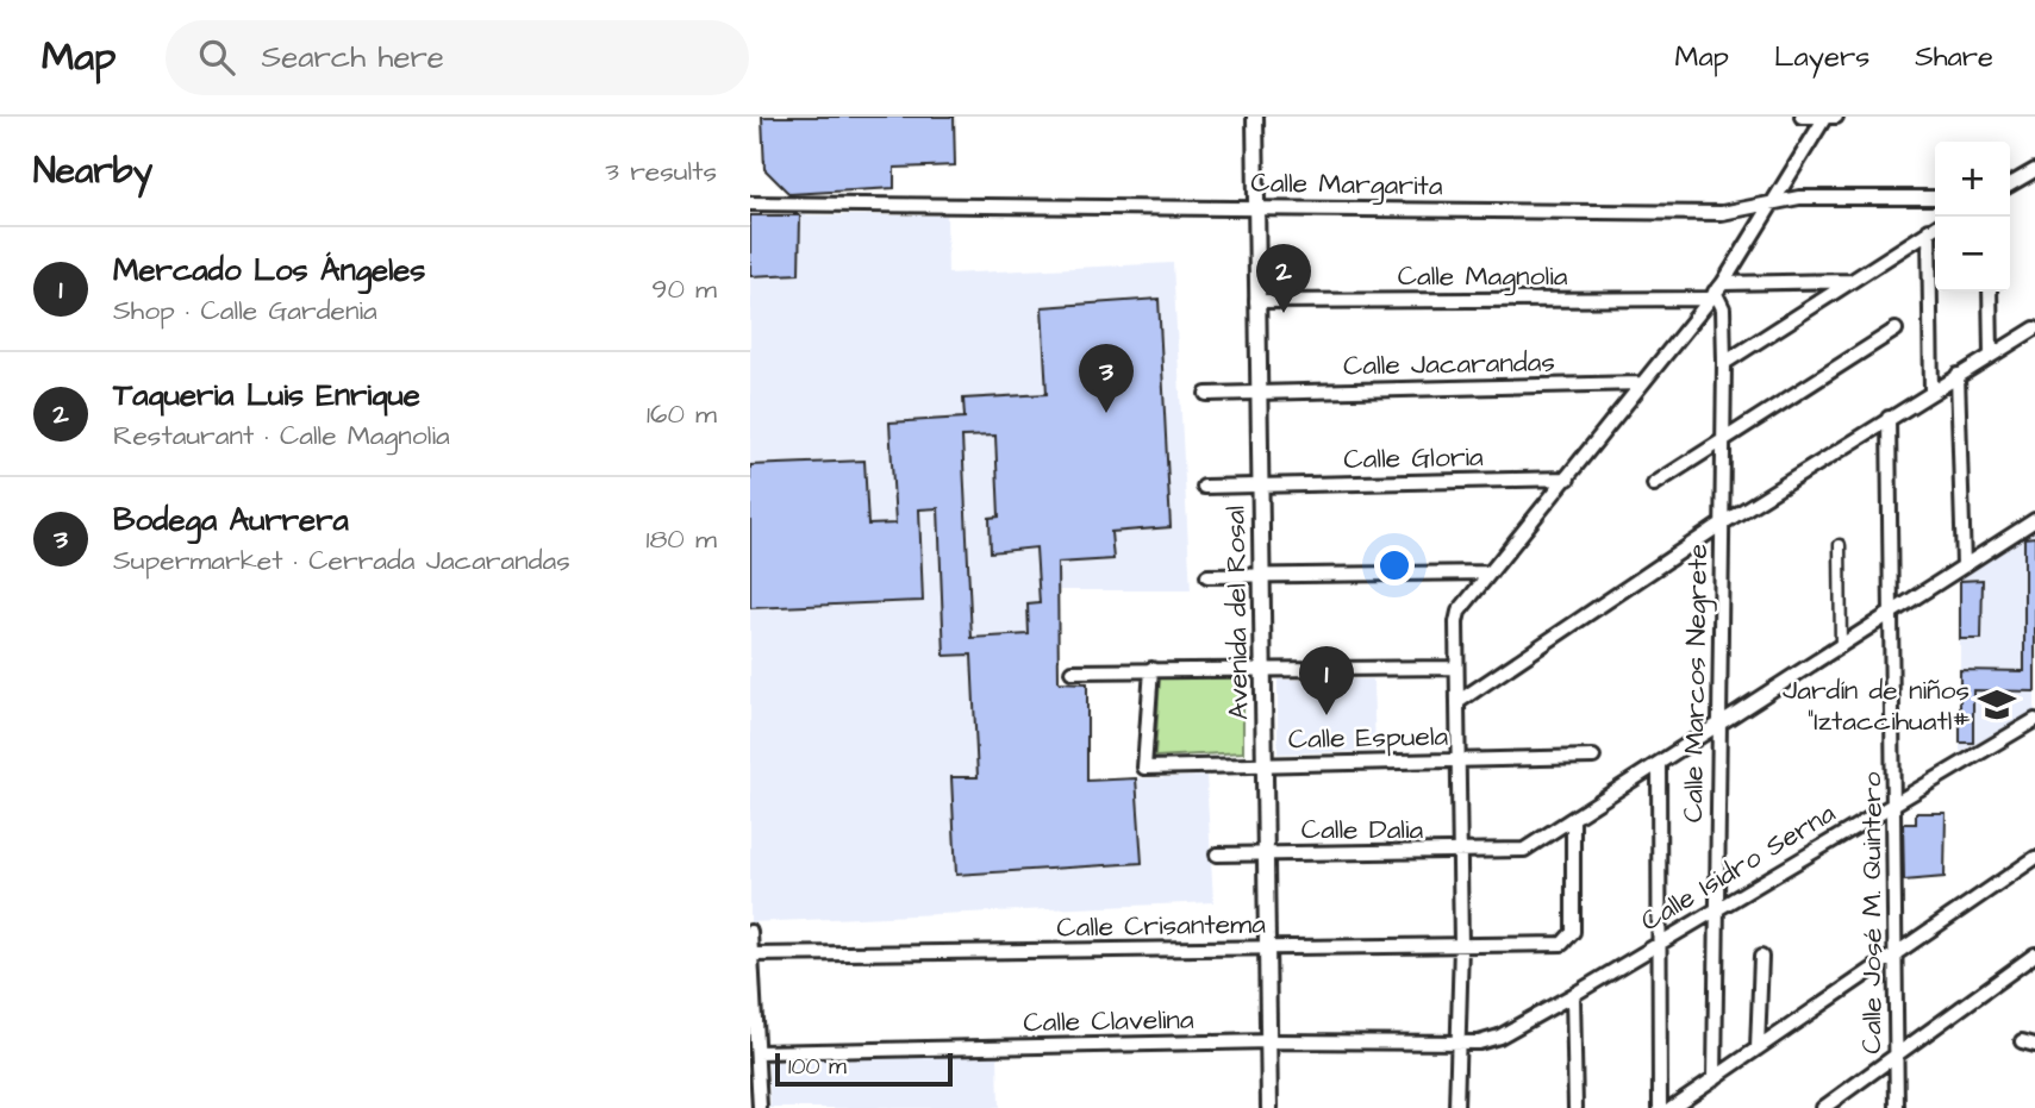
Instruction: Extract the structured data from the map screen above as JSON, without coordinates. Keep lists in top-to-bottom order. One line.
{"streets":{"street":["Calle Margarita","Calle Magnolia","Calle Jacarandas","Calle Gloria","Avenida del Rosal","Calle Marcos Negrete","Calle Espuela","Calle Dalia","Calle Isidro Serna","Calle José M. Quintero","Calle Crisantema","Calle Clavelina"]},"crossings":[["Calle Margarita","Avenida del Rosal"],["Calle Magnolia","Avenida del Rosal"],["Calle Magnolia","Calle Marcos Negrete"],["Calle Jacarandas","Avenida del Rosal"],["Calle Gloria","Avenida del Rosal"],["Avenida del Rosal","Calle Espuela"],["Avenida del Rosal","Calle Dalia"],["Avenida del Rosal","Calle Crisantema"],["Avenida del Rosal","Calle Clavelina"],["Calle Marcos Negrete","Calle Dalia"],["Calle Marcos Negrete","Calle Isidro Serna"],["Calle Dalia","Calle José M. Quintero"],["Calle Dalia","Calle Crisantema"],["Calle Isidro Serna","Calle José M. Quintero"],["Calle Isidro Serna","Calle Clavelina"]],"places":{"school or university":["Jardín de niños \"Iztaccihuatl#"]},"scale_bar":"100 m","page":{"header":"Map","search":"Search here","nav":["Map","Layers","Share"],"heading":["Nearby","3 results"],"map_buttons":["+","−"],"list":[{"mark":"1","name":"Mercado Los Ángeles","note":"Shop · Calle Gardenia","value":"90 m"},{"mark":"2","name":"Taqueria Luis Enrique","note":"Restaurant · Calle Magnolia","value":"160 m"},{"mark":"3","name":"Bodega Aurrera","note":"Supermarket · Cerrada Jacarandas","value":"180 m"}],"pins":["2","3","1"],"scale":"100 m"}}
